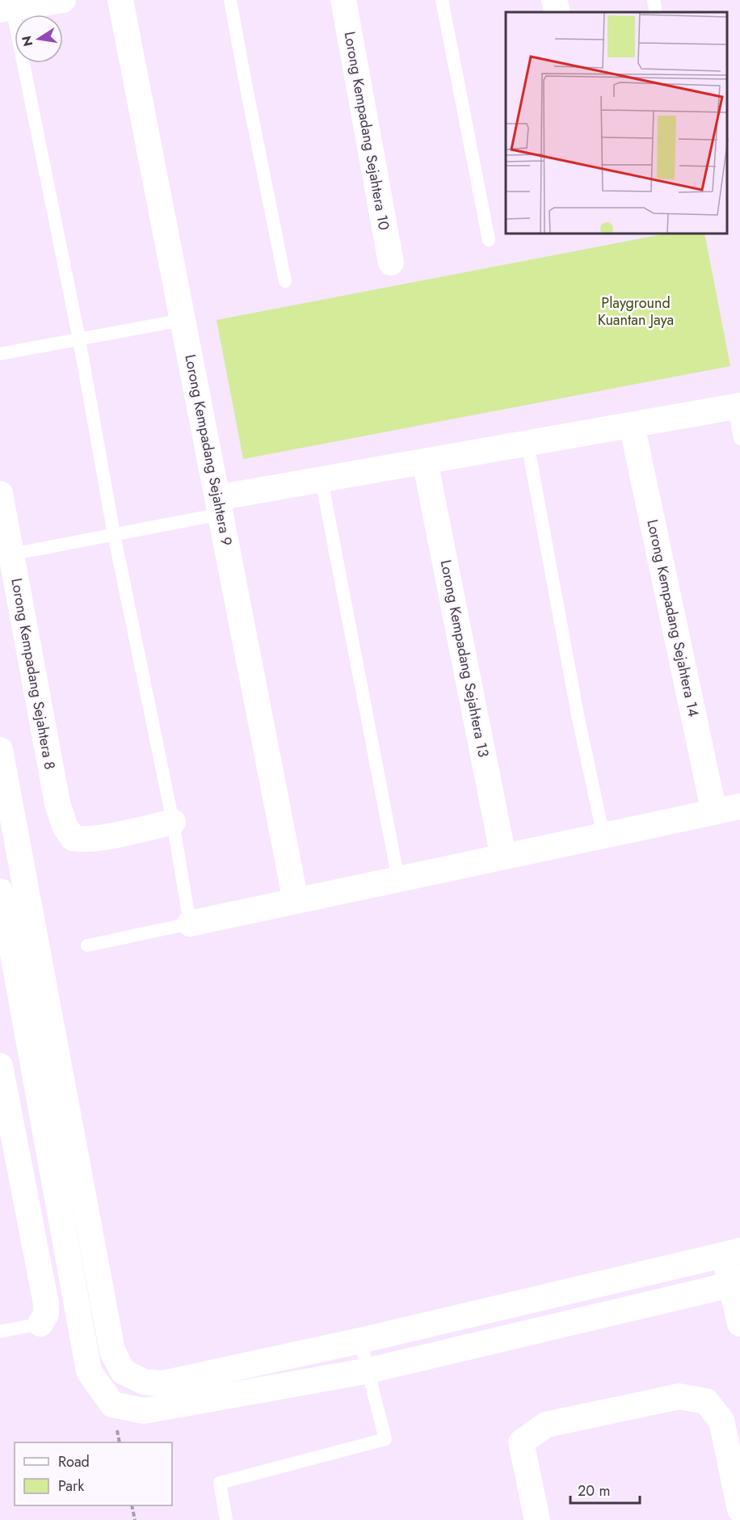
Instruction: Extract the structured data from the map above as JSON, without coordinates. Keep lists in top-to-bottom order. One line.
{"streets":{"street":["Lorong Kempadang Sejahtera 10","Lorong Kempadang Sejahtera 9","Lorong Kempadang Sejahtera 14","Lorong Kempadang Sejahtera 13","Lorong Kempadang Sejahtera 8"]},"parks":["Playground Kuantan Jaya"],"legend":["Road","Park"],"scale_bar":"20 m","north":"left"}
